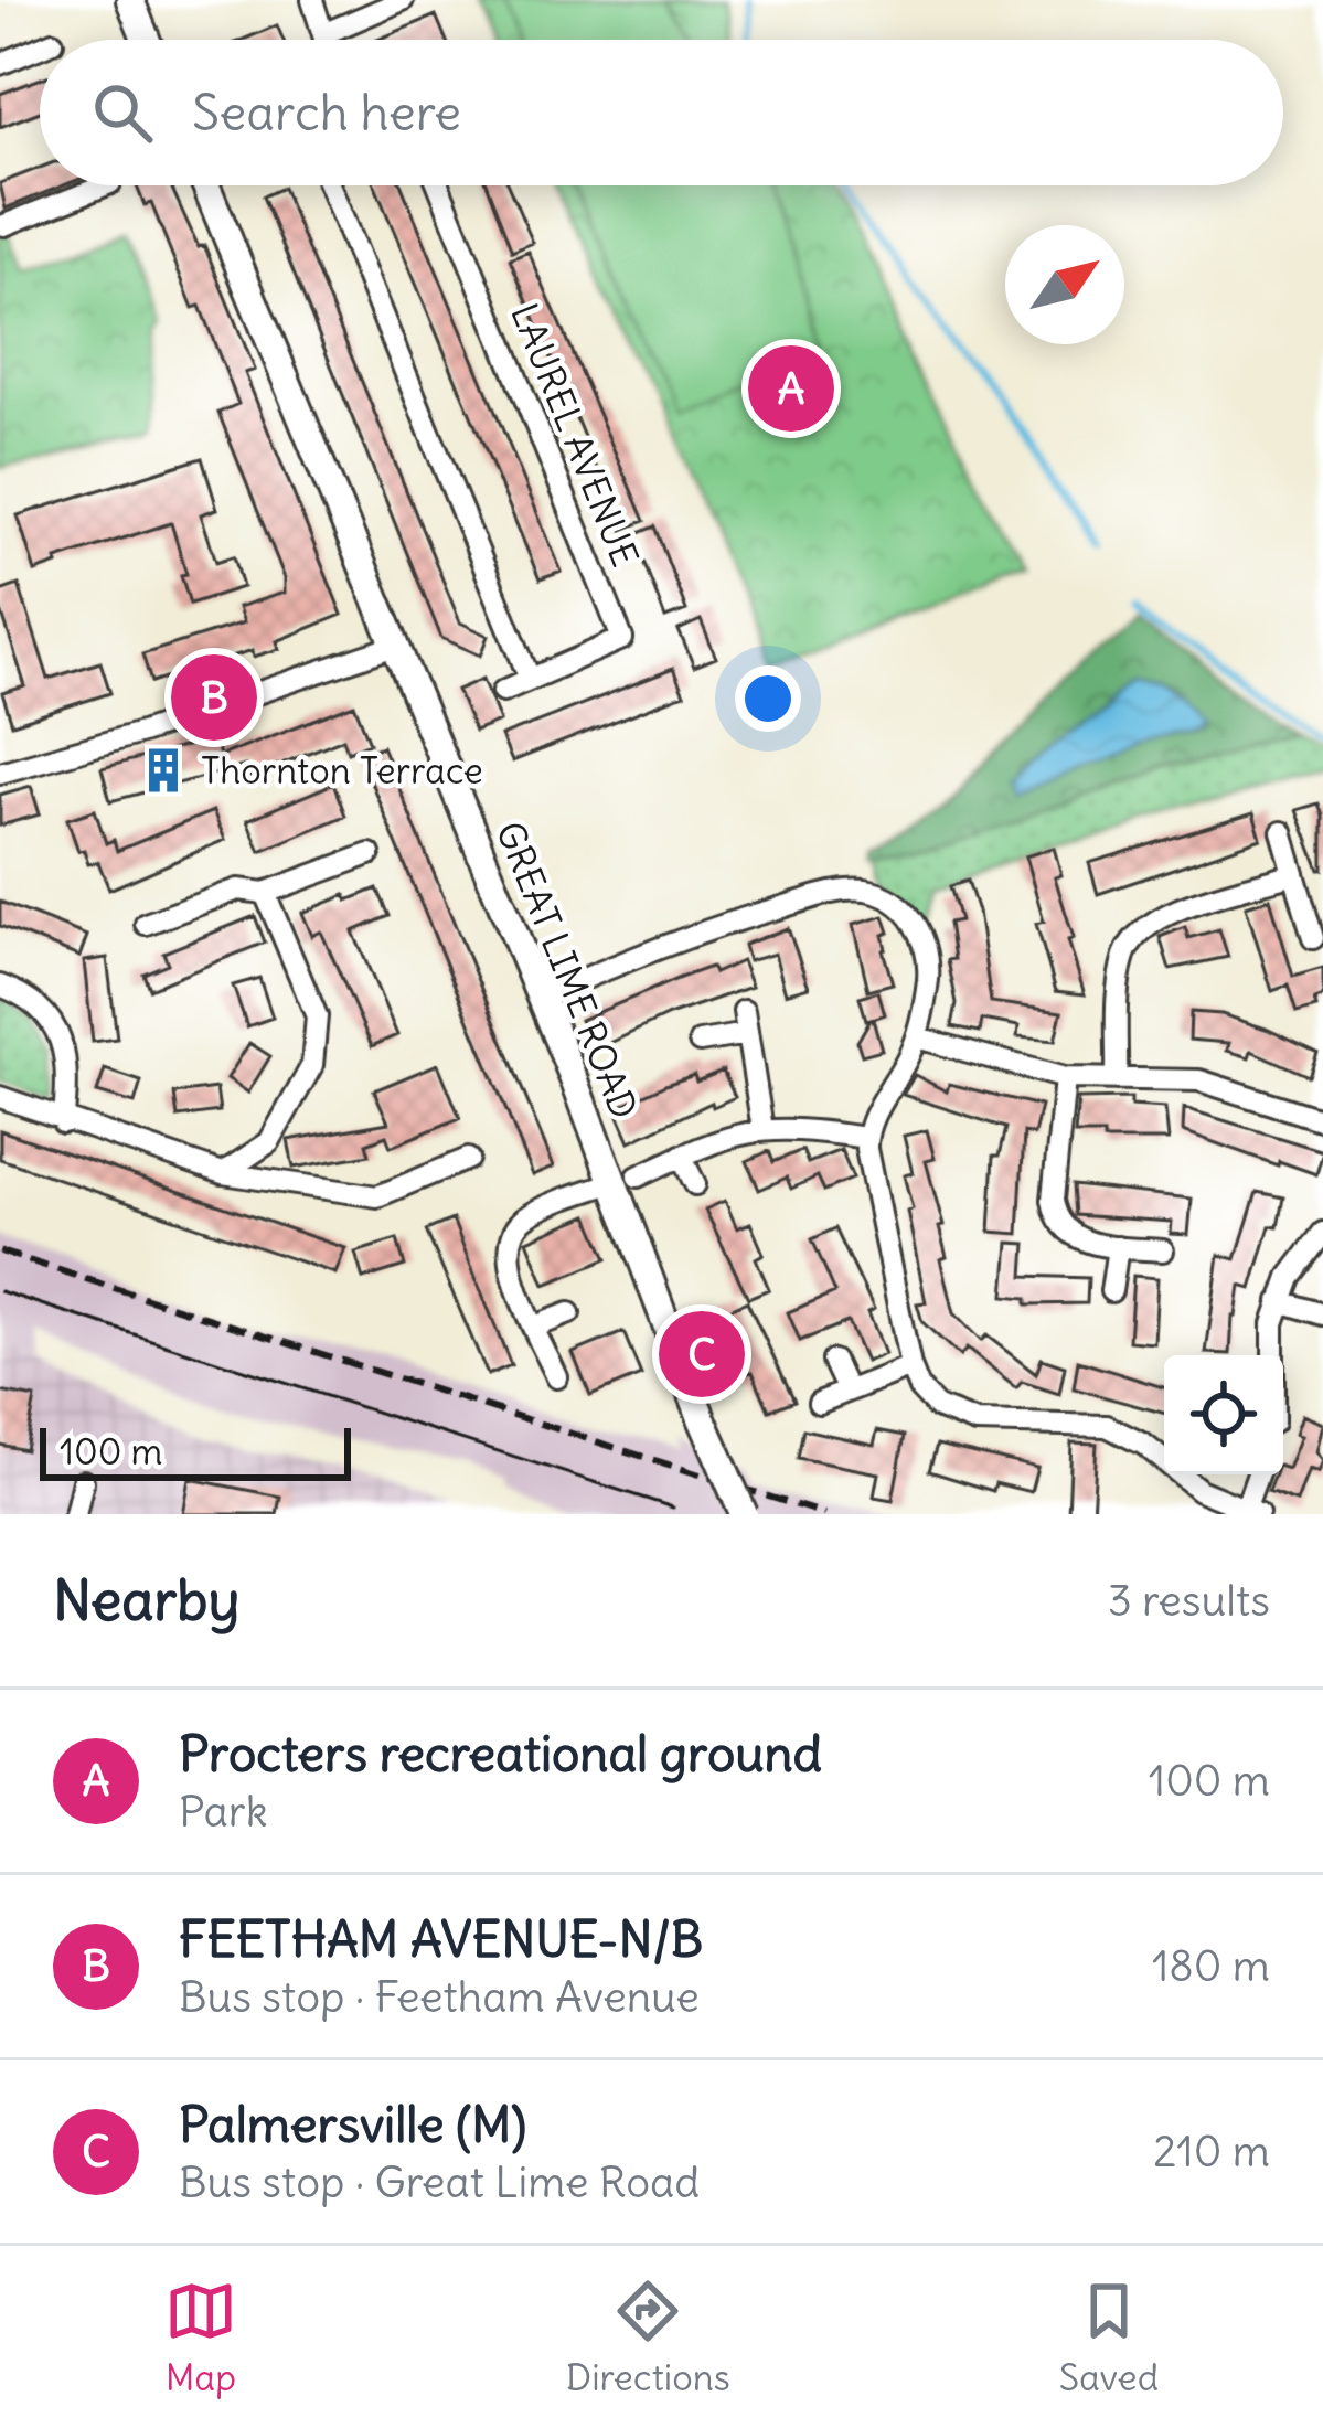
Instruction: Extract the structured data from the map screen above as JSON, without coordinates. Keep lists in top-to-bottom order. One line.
{"streets":{"main road":["GREAT LIME ROAD"],"street":["LAUREL AVENUE"]},"places":{"building":["Thornton Terrace"]},"scale_bar":"100 m","north":"top right","page":{"search":"Search here","pins":["A","B","C"],"scale":"100 m","heading":["Nearby","3 results"],"list":[{"mark":"A","name":"Procters recreational ground","note":"Park","value":"100 m"},{"mark":"B","name":"FEETHAM AVENUE-N/B","note":"Bus stop · Feetham Avenue","value":"180 m"},{"mark":"C","name":"Palmersville (M)","note":"Bus stop · Great Lime Road","value":"210 m"}],"nav":["Map","Directions","Saved"]}}
